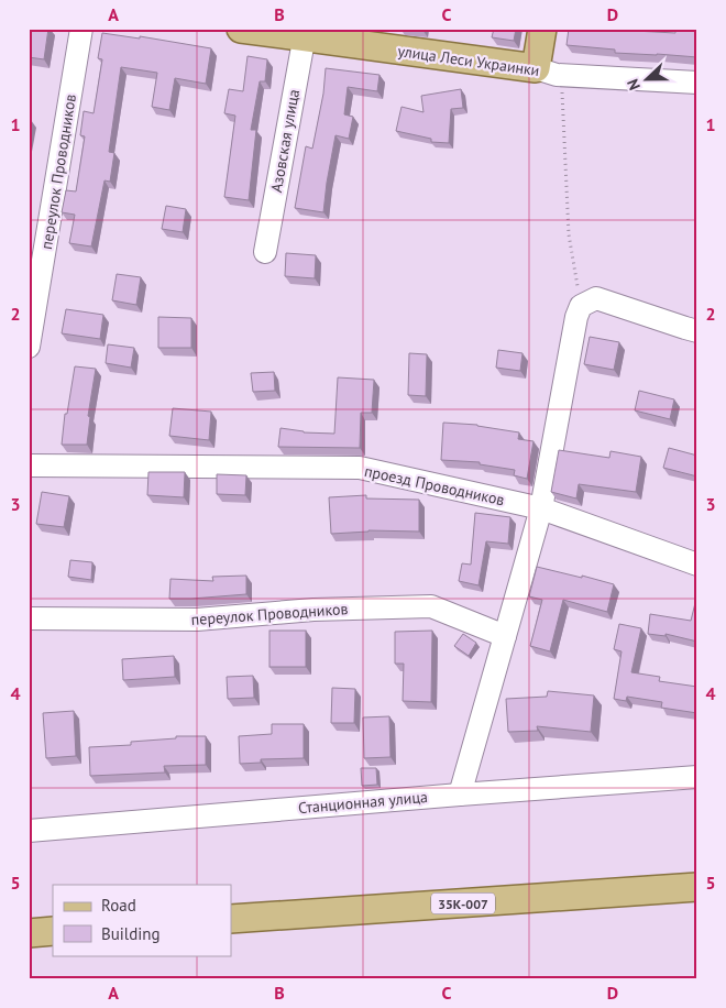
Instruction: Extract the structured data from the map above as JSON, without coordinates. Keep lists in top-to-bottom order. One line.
{"streets":{"main road":["улица Леси Украинки","35К-007"],"street":["Азовская улица","переулок Проводников","проезд Проводников","Станционная улица"]},"crossings":[["улица Леси Украинки","Азовская улица"]],"legend":["Road","Building"],"north":"left","grid":{"columns":["A","B","C","D"],"rows":["1","2","3","4","5"]}}
